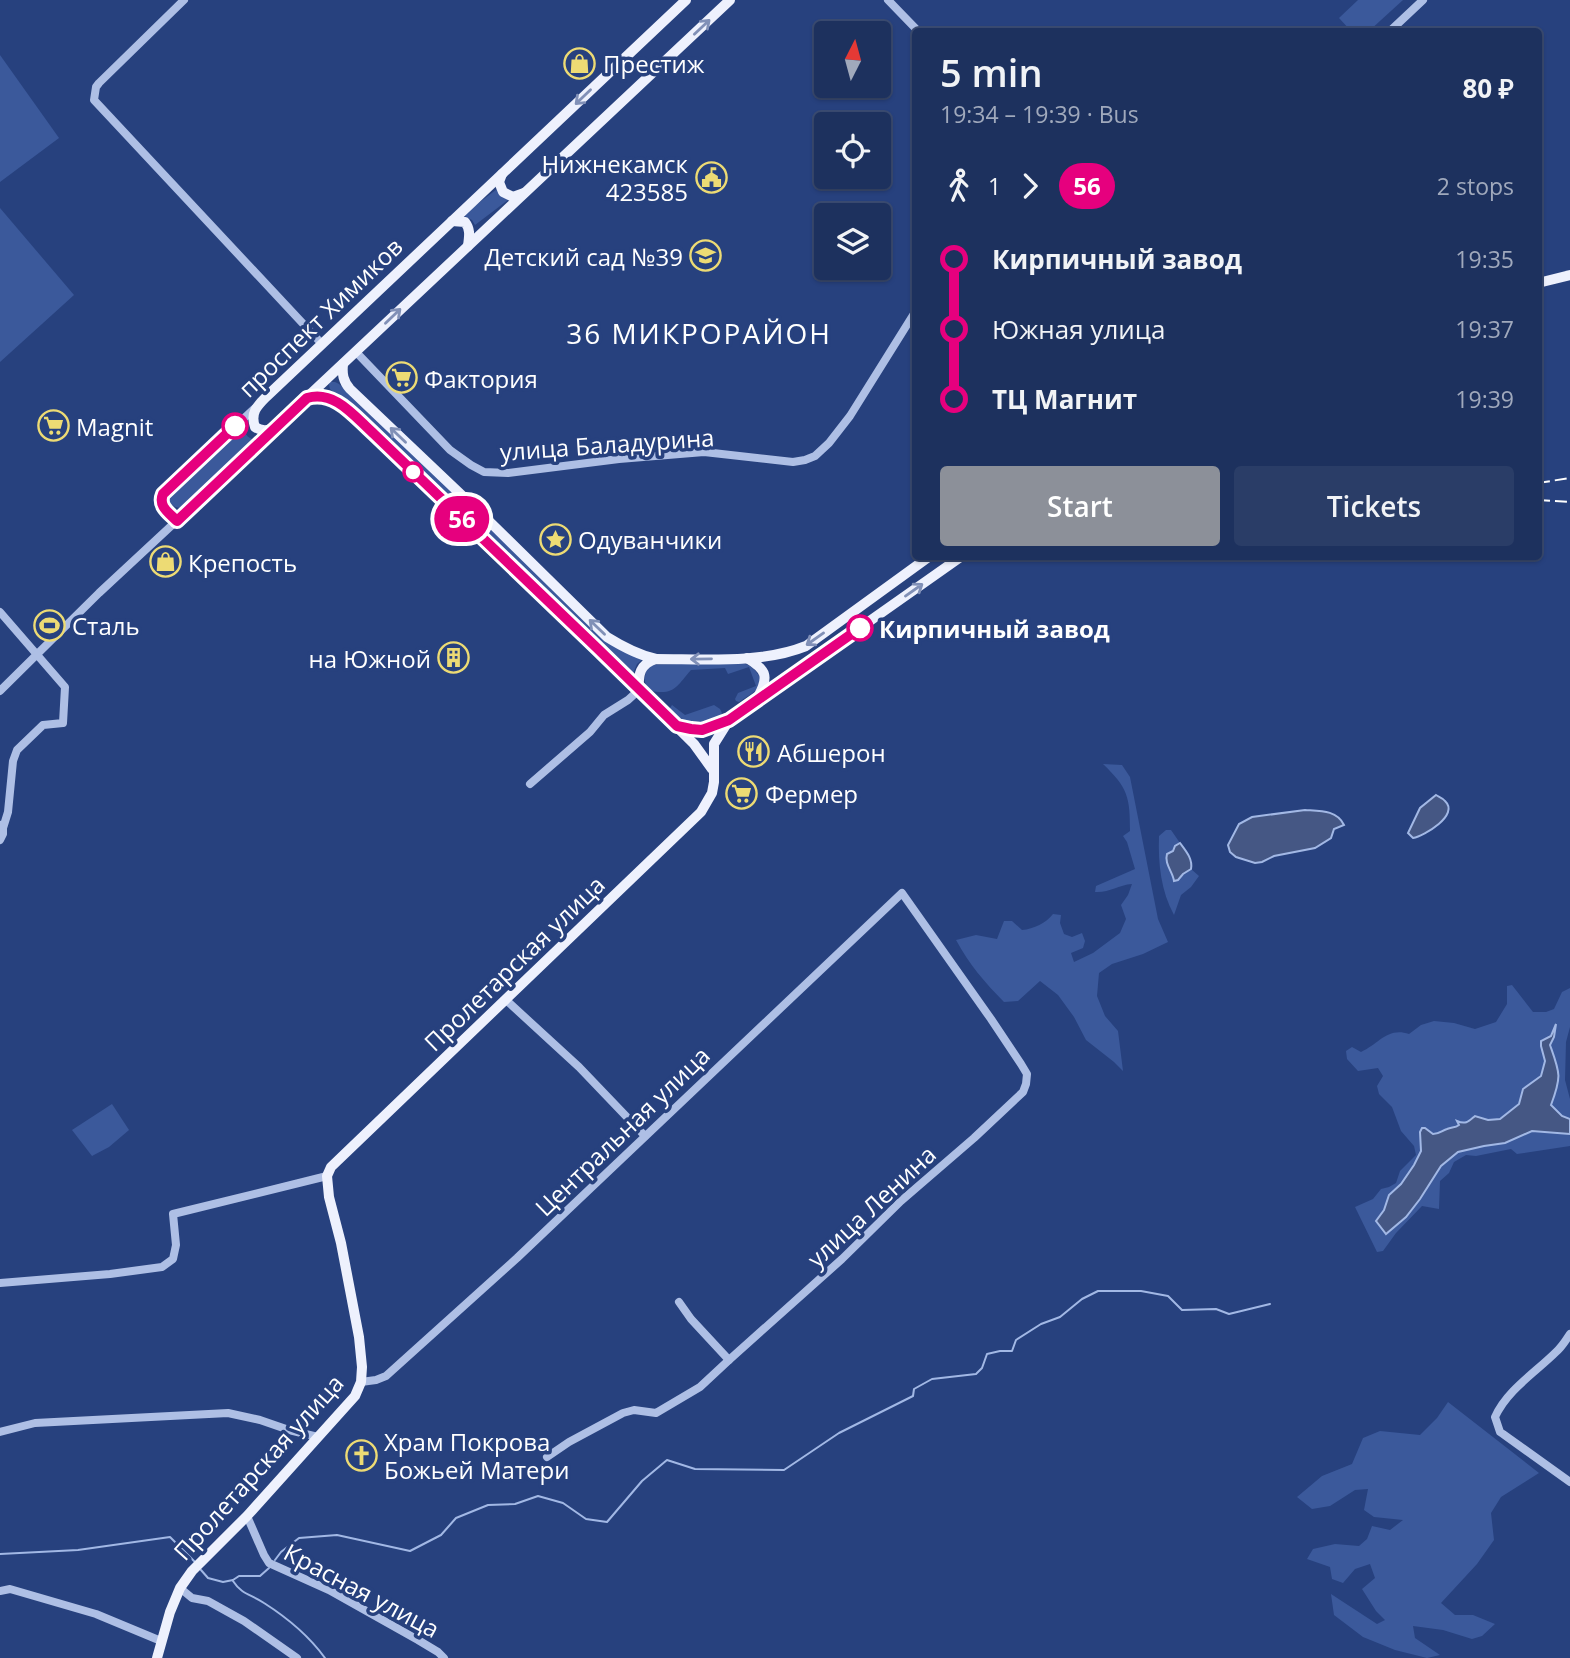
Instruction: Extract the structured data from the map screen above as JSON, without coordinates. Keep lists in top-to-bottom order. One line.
{"streets":{"main road":["проспект Химиков","Пролетарская улица"],"street":["улица Баладурина","Центральная улица","улица Ленина","Красная улица"]},"crossings":[["проспект Химиков","улица Баладурина"],["Пролетарская улица","Центральная улица"],["Пролетарская улица","Красная улица"],["Центральная улица","улица Ленина"]],"districts":["36 МИКРОРАЙОН"],"places":{"shop":["Престиж","Крепость"],"public building":["Нижнекамск 423585"],"school or university":["Детский сад №39"],"supermarket":["Фактория","Magnit","Фермер"],"place":["Одуванчики"],"sports":["Сталь"],"other":["Кирпичный завод"],"building":["на Южной"],"restaurant":["Абшерон"],"church":["Храм Покрова Божьей Матери"]},"lines":["bus line 56"],"north":"top","page":{"on_map":"56","heading":["5 min","19:34 – 19:39 · Bus","80 ₽"],"legs":["1","56","2 stops"],"list":[{"name":"Кирпичный завод","value":"19:35"},{"name":"Южная улица","value":"19:37"},{"name":"ТЦ Магнит","value":"19:39"}],"buttons":["Start","Tickets"]}}
